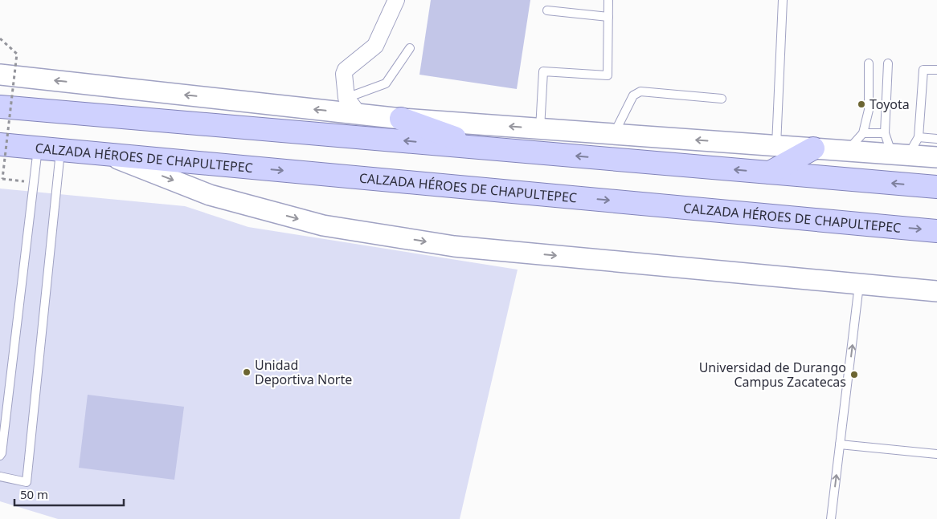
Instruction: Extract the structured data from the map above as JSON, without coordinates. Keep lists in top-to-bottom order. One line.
{"streets":{"main road":["CALZADA HÉROES DE CHAPULTEPEC"]},"places":["Toyota","Unidad Deportiva Norte","Universidad de Durango Campus Zacatecas"],"scale_bar":"50 m"}
